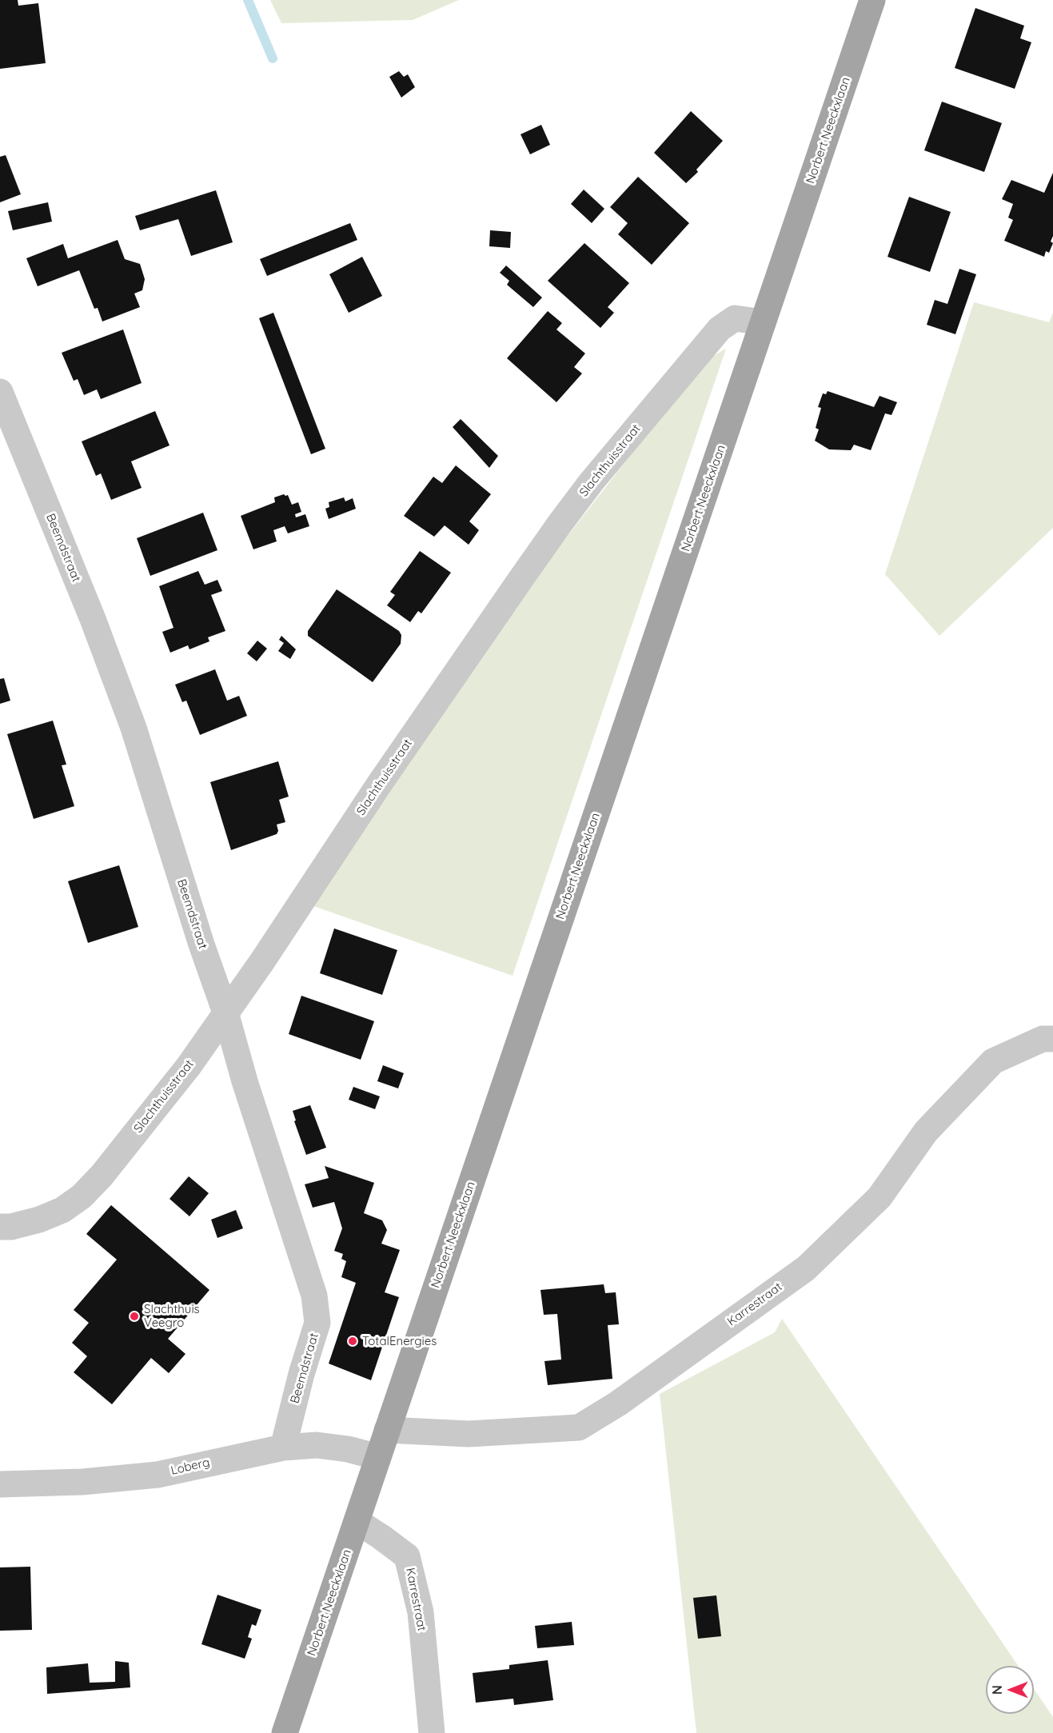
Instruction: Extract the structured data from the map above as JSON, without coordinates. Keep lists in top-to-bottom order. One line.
{"streets":{"main road":["Norbert Neeckxlaan"],"street":["Slachthuisstraat","Beemdstraat","Karrestraat","Loberg"]},"crossings":[["Norbert Neeckxlaan","Slachthuisstraat"],["Norbert Neeckxlaan","Karrestraat"],["Norbert Neeckxlaan","Loberg"],["Slachthuisstraat","Beemdstraat"],["Beemdstraat","Loberg"]],"places":["Slachthuis Veegro","TotalEnergies"],"north":"left"}
